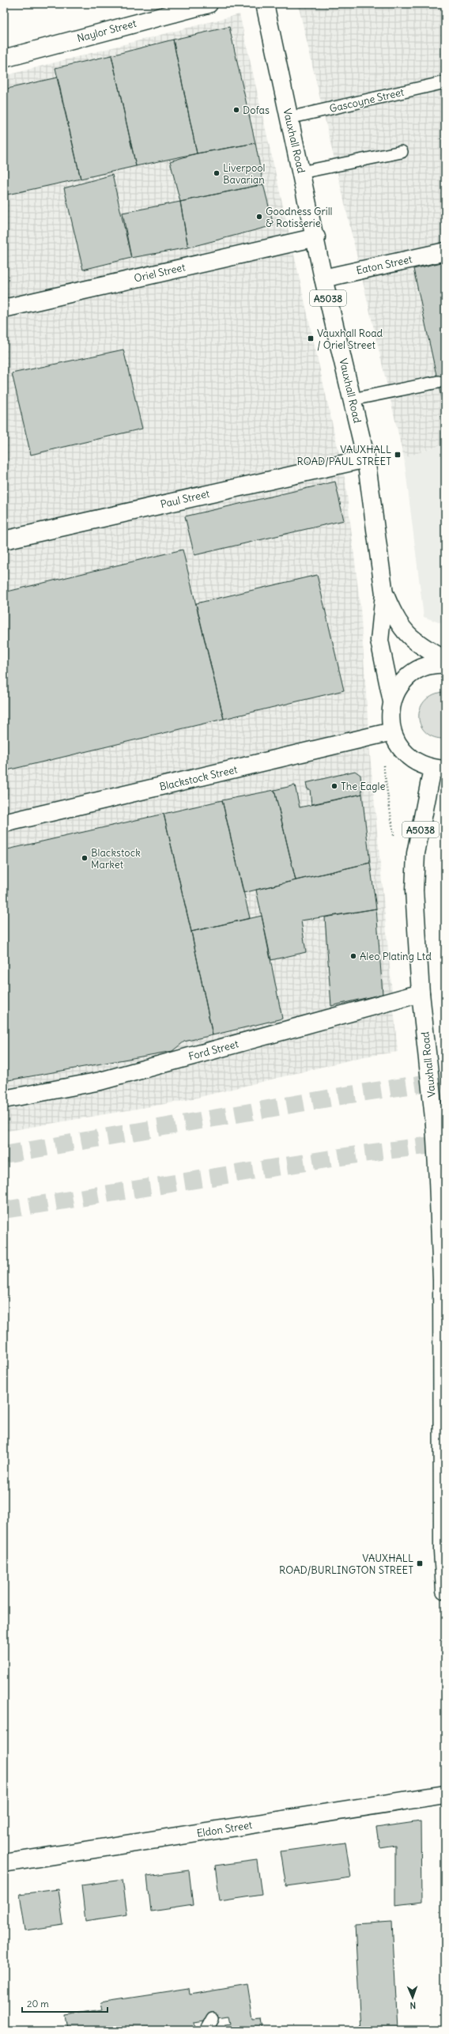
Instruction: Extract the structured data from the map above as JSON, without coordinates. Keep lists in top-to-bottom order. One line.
{"streets":{"street":["Naylor Street","Vauxhall Road","Eaton Street","Oriel Street","A5038","Paul Street","Blackstock Street","Ford Street","Eldon Street"],"lane":["Gascoyne Street"]},"crossings":[["Gascoyne Street","Vauxhall Road"],["Vauxhall Road","Eaton Street"],["Vauxhall Road","Oriel Street"],["Vauxhall Road","A5038"],["Vauxhall Road","Paul Street"],["Vauxhall Road","Ford Street"],["A5038","Blackstock Street"]],"places":{"other":["Dofas","Liverpool Bavarian","Goodness Grill & Rotisserie","The Eagle","Blackstock Market","Aleo Plating Ltd"],"transit":["Vauxhall Road / Oriel Street","VAUXHALL ROAD/PAUL STREET","VAUXHALL ROAD/BURLINGTON STREET"]},"scale_bar":"20 m","north":"bottom"}
